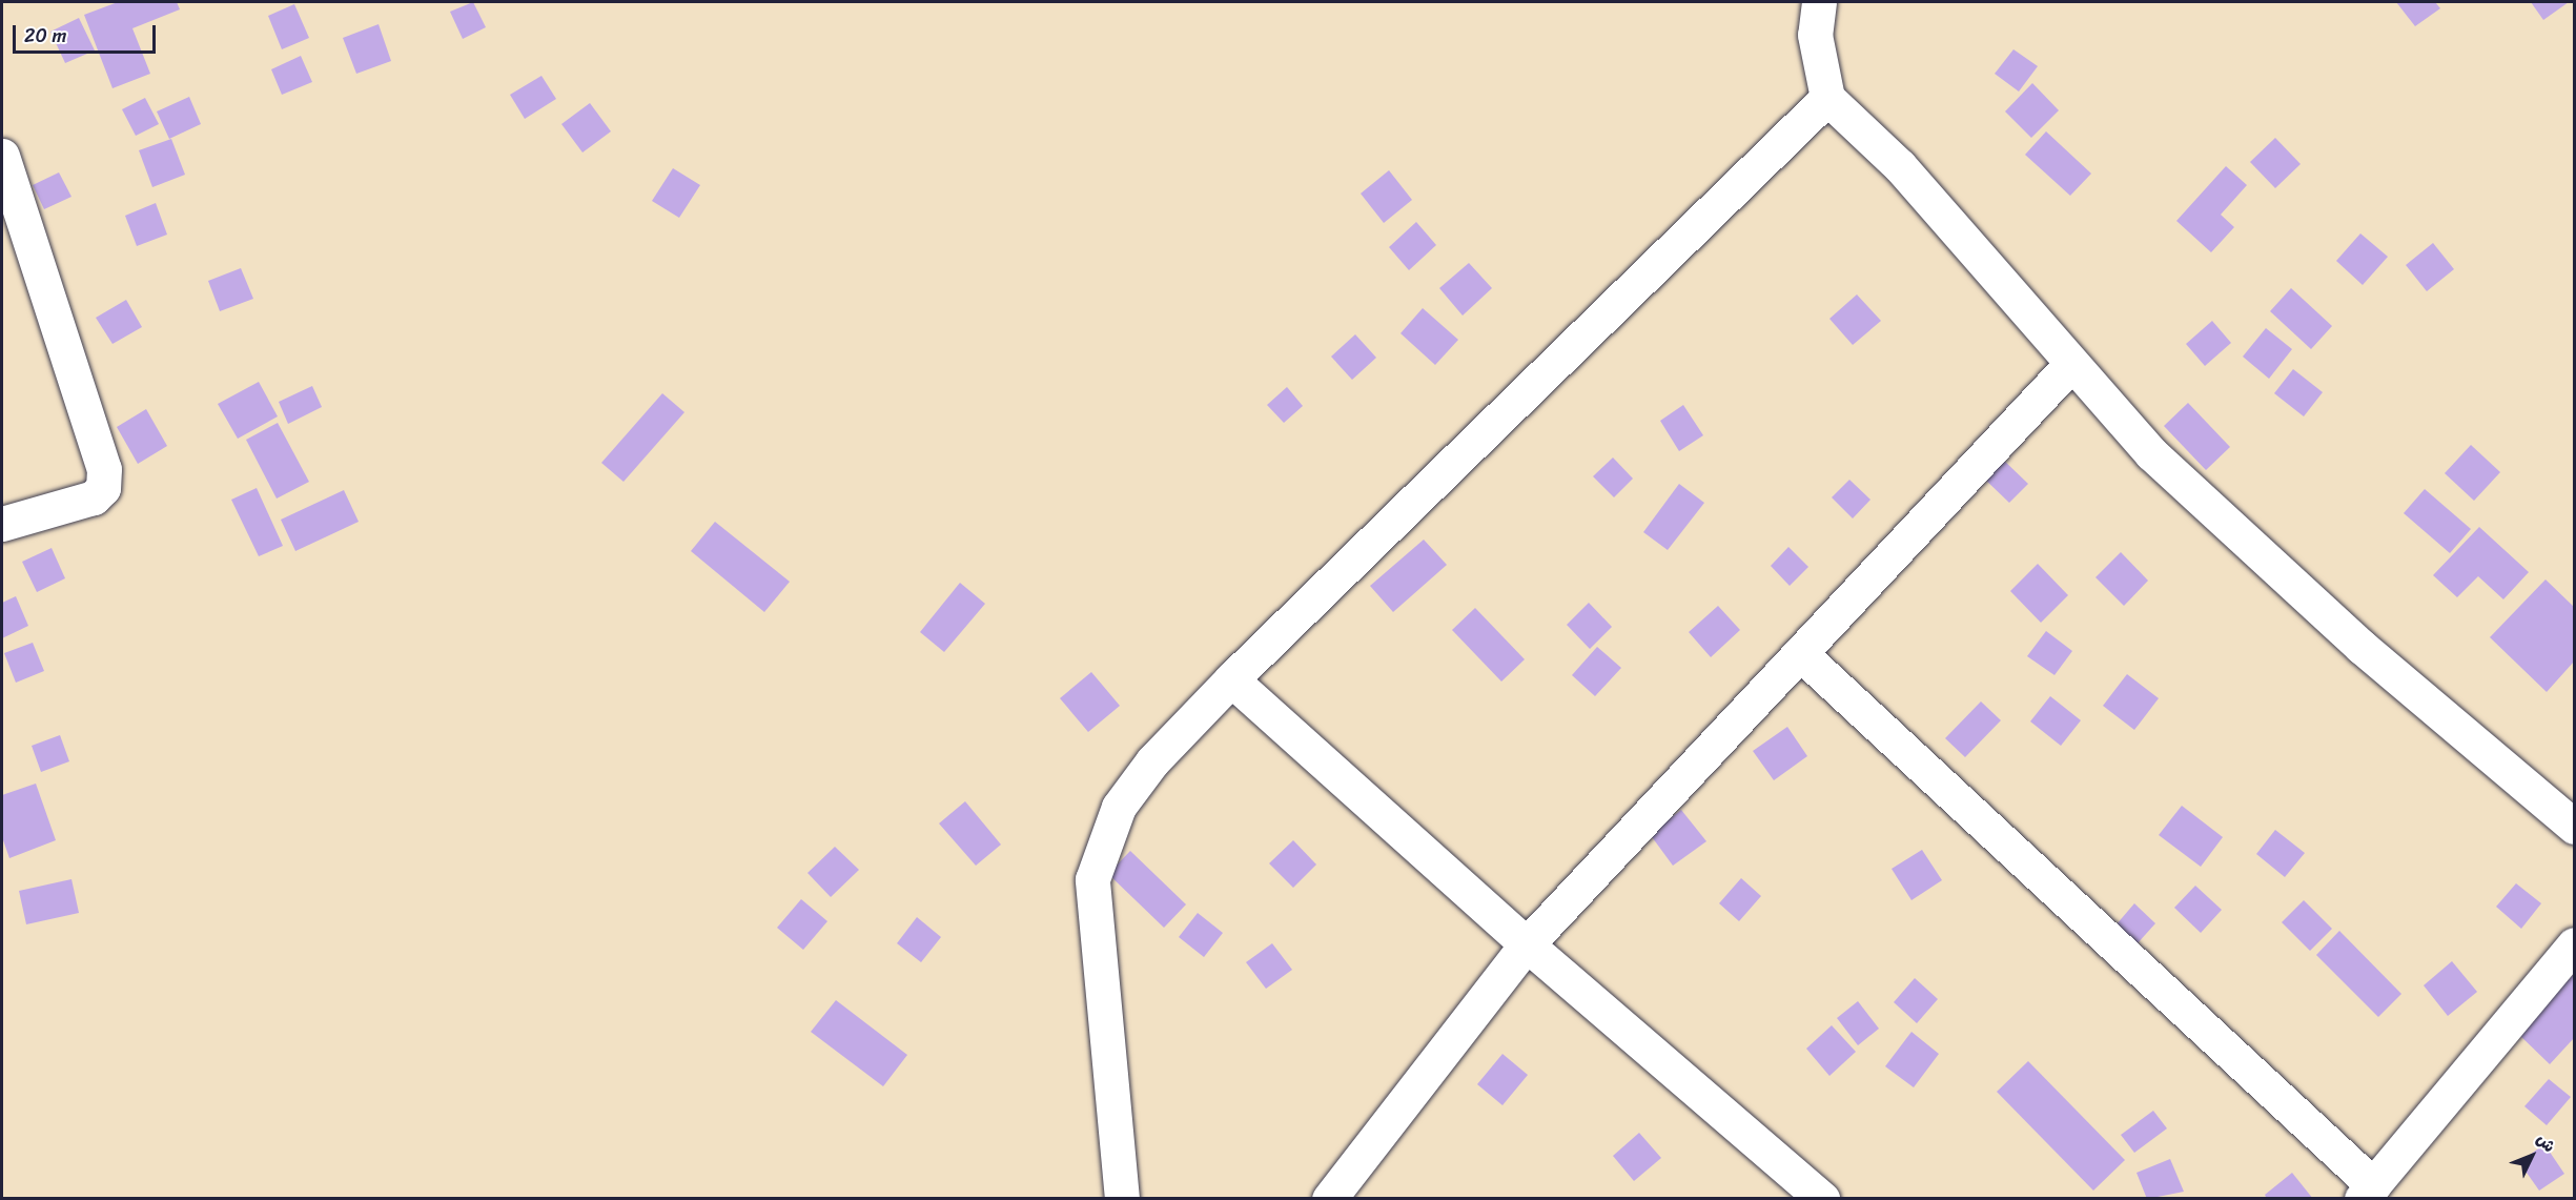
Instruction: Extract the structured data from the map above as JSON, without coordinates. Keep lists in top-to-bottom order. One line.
{"scale_bar":"20 m","north":"top right"}
